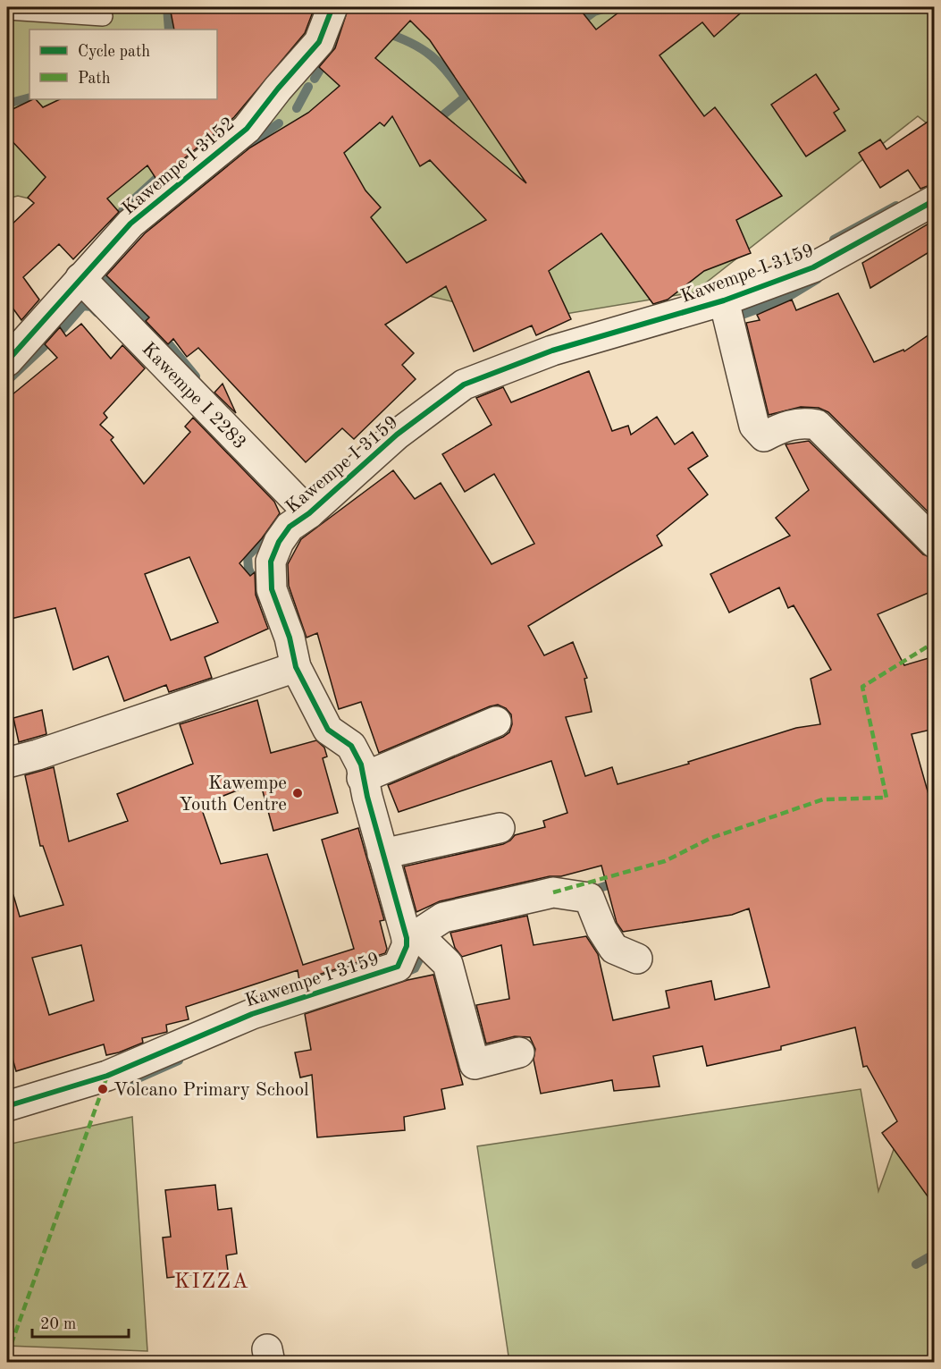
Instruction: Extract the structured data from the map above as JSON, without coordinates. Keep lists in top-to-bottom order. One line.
{"streets":{"street":["Kawempe I 3152","Kawempe I 3159","Kawempe I 2283"]},"crossings":[["Kawempe I 3152","Kawempe I 2283"],["Kawempe I 3159","Kawempe I 2283"]],"districts":["KIZZA"],"places":["Kawempe Youth Centre","Volcano Primary School"],"legend":["Cycle path","Path"],"scale_bar":"20 m"}
